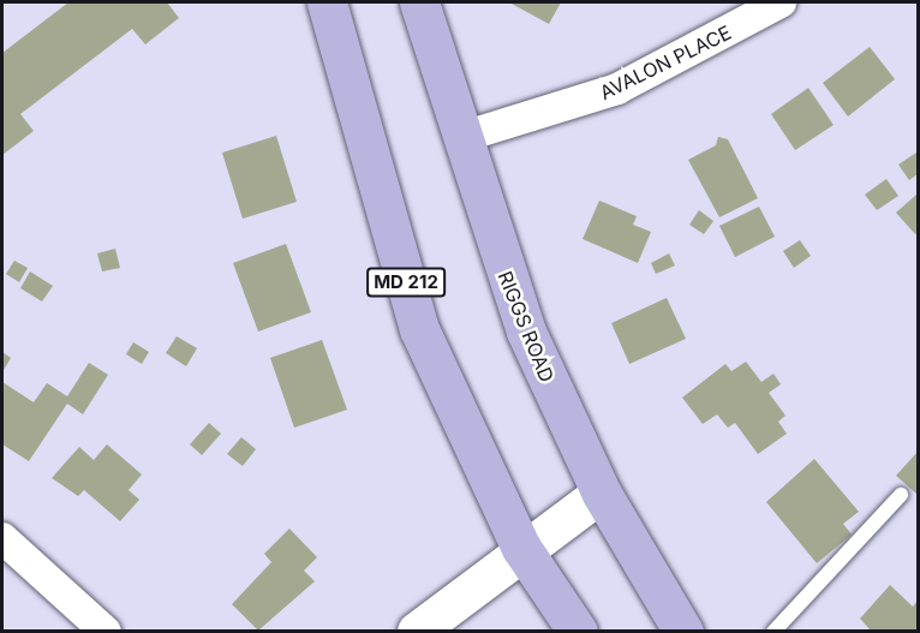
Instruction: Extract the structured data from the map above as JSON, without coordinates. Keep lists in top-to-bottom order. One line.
{"streets":{"main road":["MD 212","RIGGS ROAD"],"street":["AVALON PLACE"]},"crossings":[["AVALON PLACE","RIGGS ROAD"]]}
